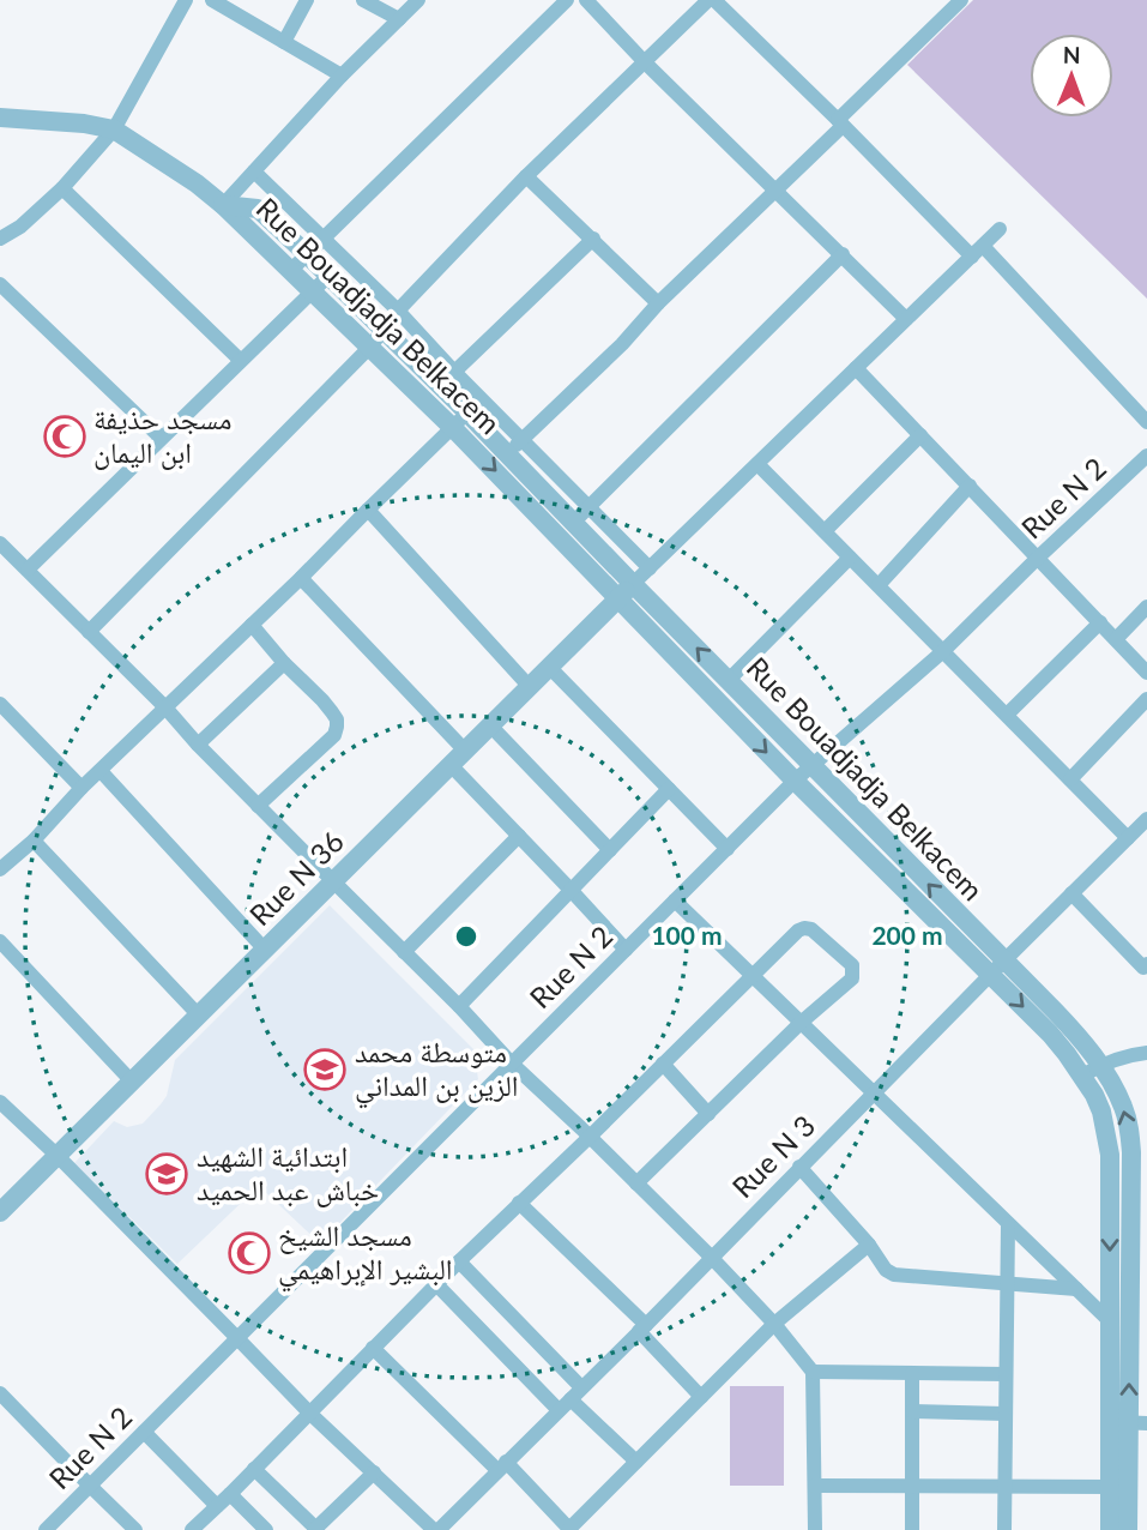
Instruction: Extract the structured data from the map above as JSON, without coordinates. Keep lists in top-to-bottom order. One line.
{"streets":{"street":["Rue Bouadjadja Belkacem","Rue N 2","Rue N 36","Rue N 3"]},"crossings":[["Rue Bouadjadja Belkacem","Rue N 2"],["Rue Bouadjadja Belkacem","Rue N 36"],["Rue Bouadjadja Belkacem","Rue N 3"]],"places":{"mosque":["مسجد حذيفة ابن اليمان","مسجد الشيخ البشير الإبراهيمي"],"school or university":["متوسطة محمد الزين بن المداني","ابتدائية الشهيد خباش عبد الحميد"]},"north":"top","rings":["100 m","200 m"]}
